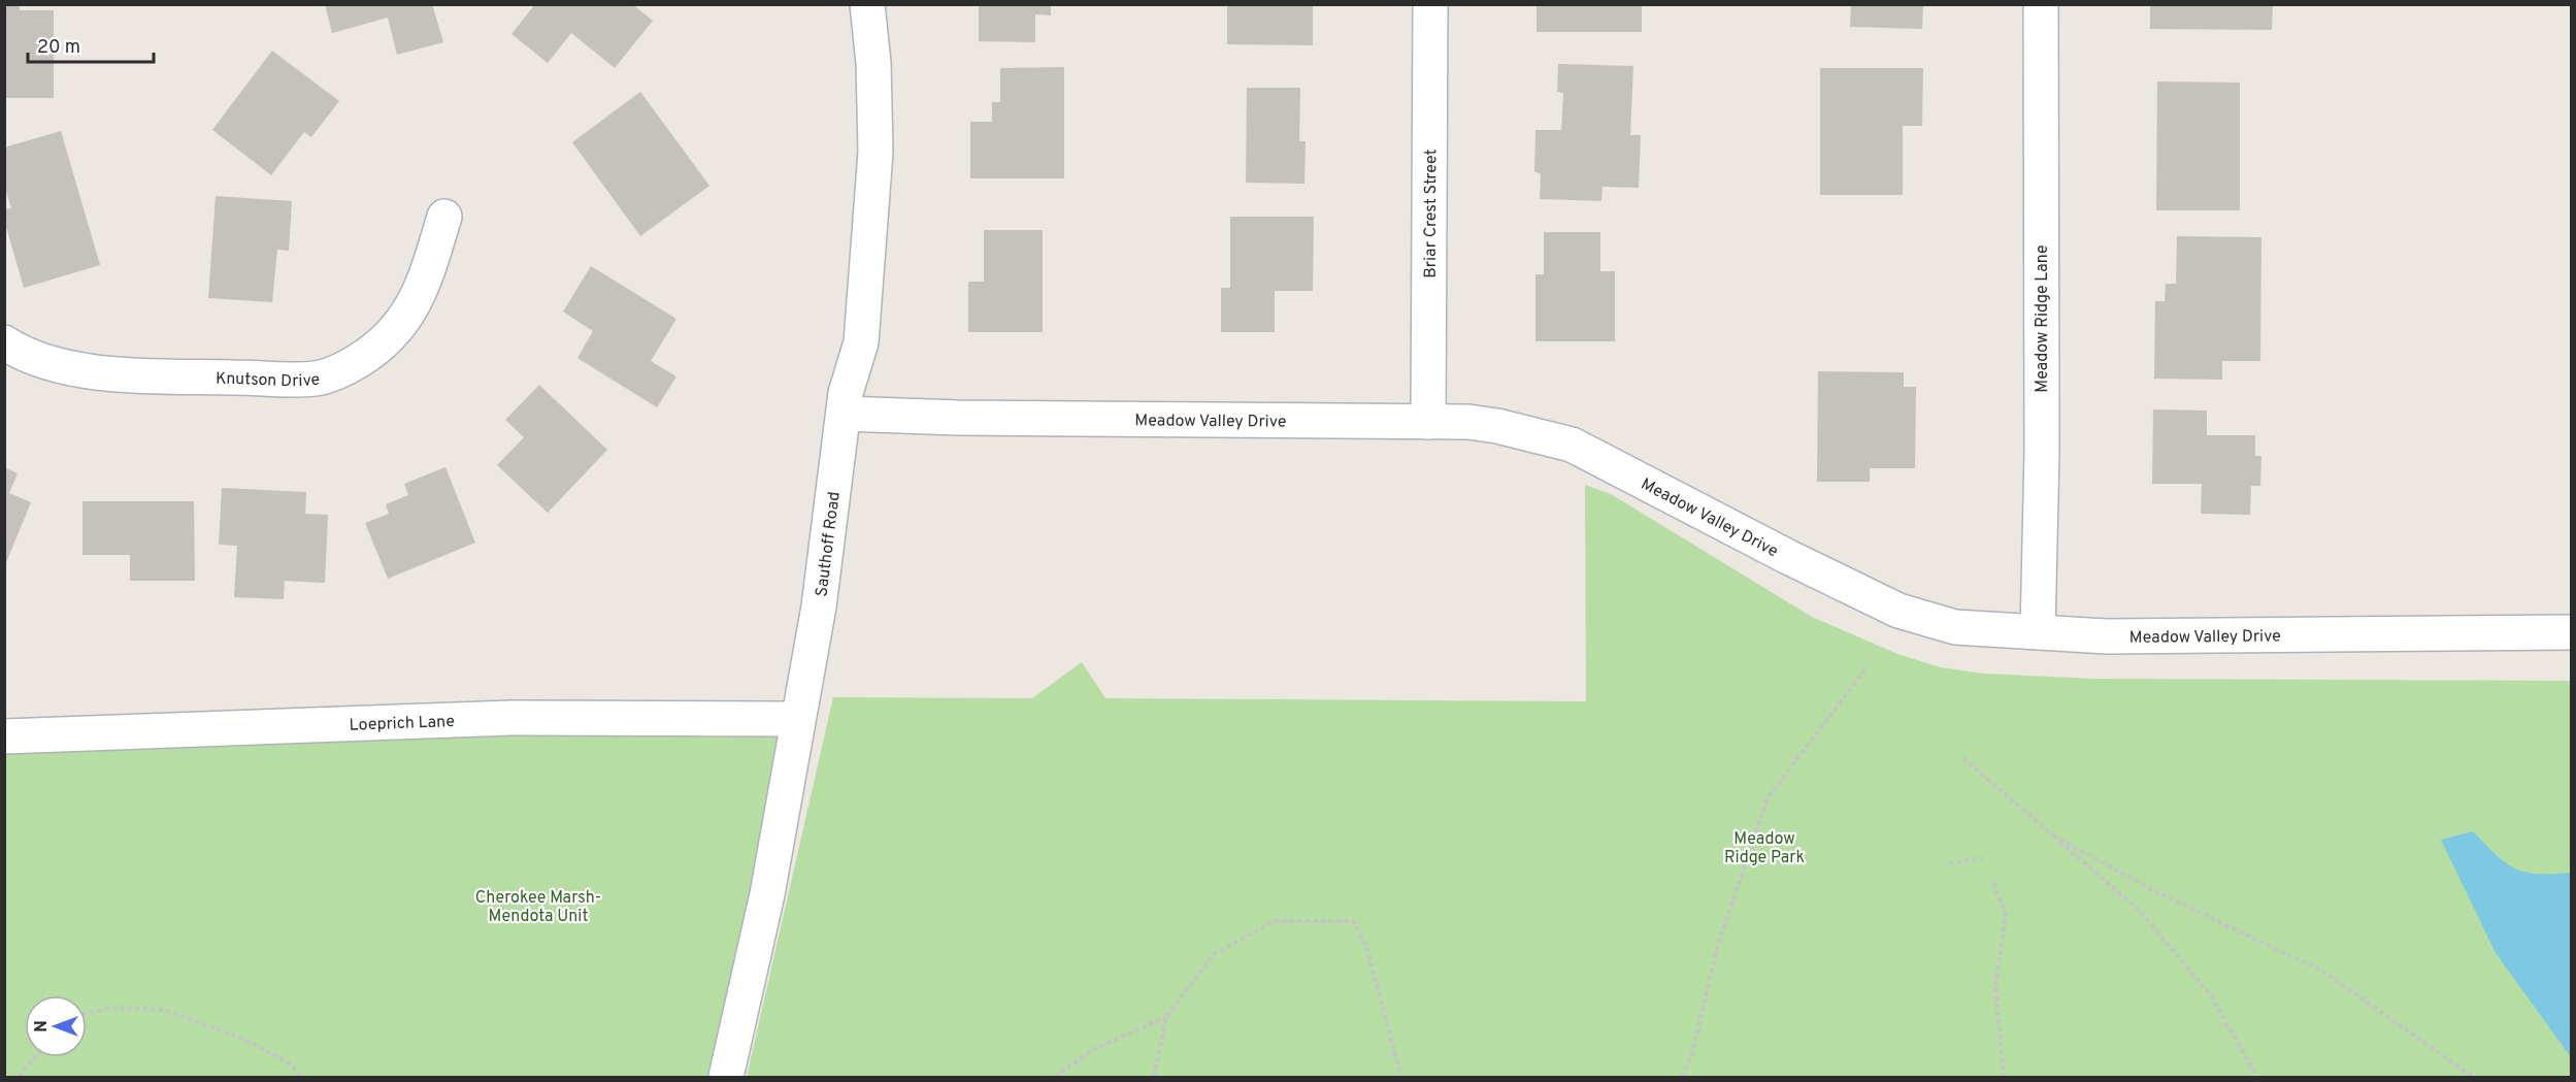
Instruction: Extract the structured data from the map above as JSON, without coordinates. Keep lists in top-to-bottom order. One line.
{"streets":{"street":["Briar Crest Street","Meadow Ridge Lane","Knutson Drive","Meadow Valley Drive","Sauthoff Road","Loeprich Lane"]},"crossings":[["Briar Crest Street","Meadow Valley Drive"],["Meadow Ridge Lane","Meadow Valley Drive"],["Meadow Valley Drive","Sauthoff Road"],["Sauthoff Road","Loeprich Lane"]],"parks":["Meadow Ridge Park","Cherokee Marsh- Mendota Unit"],"scale_bar":"20 m","north":"left"}
